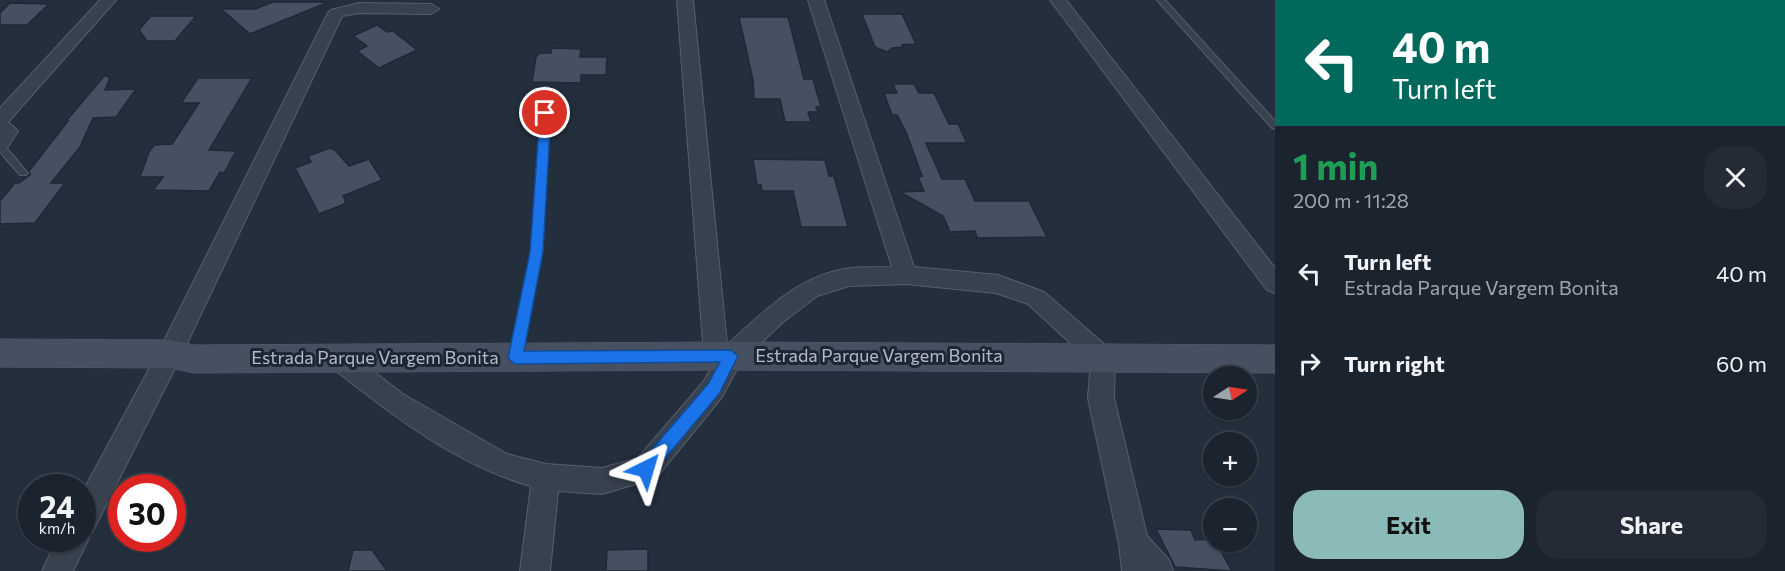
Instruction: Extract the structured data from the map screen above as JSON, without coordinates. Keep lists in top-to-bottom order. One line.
{"streets":{"main road":["Estrada Parque Vargem Bonita"]},"north":"right","page":{"turn":["40 m","Turn left"],"heading":["1 min","200 m · 11:28"],"list":[{"name":"Turn left","note":"Estrada Parque Vargem Bonita","value":"40 m"},{"name":"Turn right","value":"60 m"}],"map_buttons":["+","−"],"speed":"24 km/h","limit":"30","buttons":["Exit","Share"]}}
